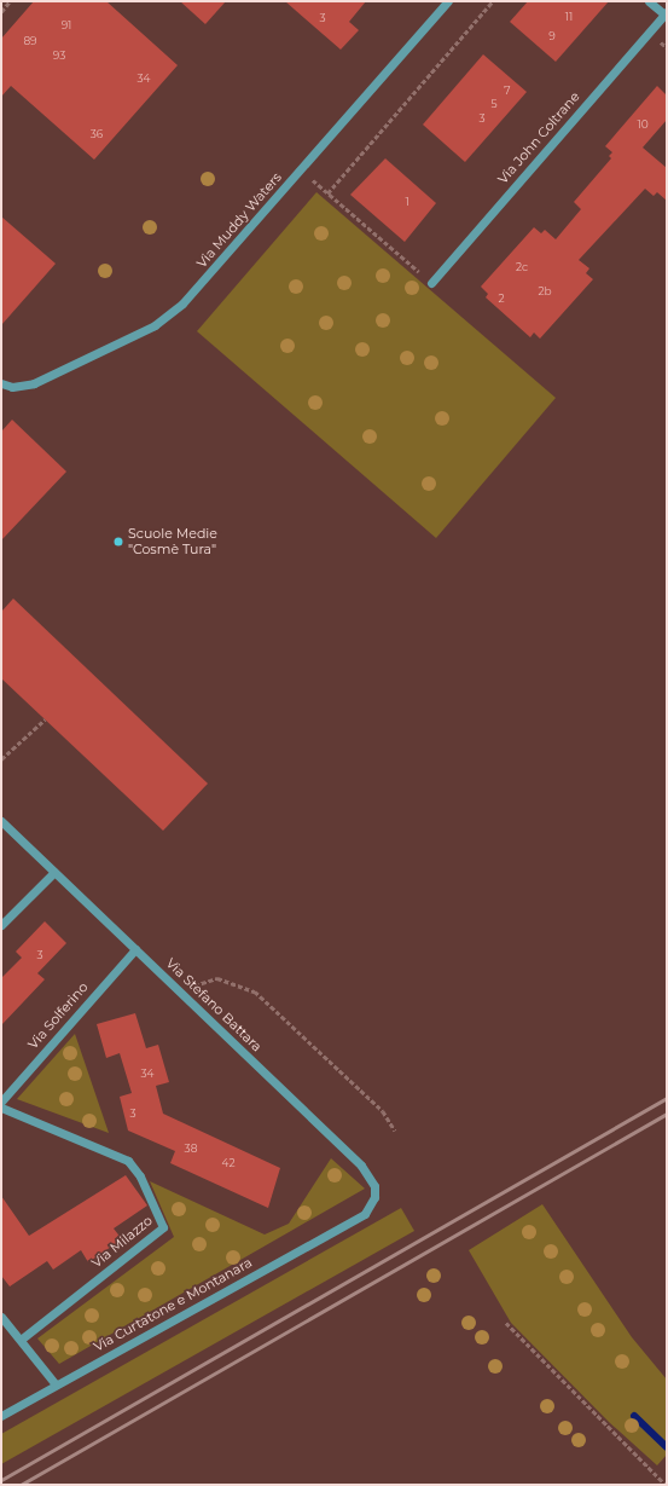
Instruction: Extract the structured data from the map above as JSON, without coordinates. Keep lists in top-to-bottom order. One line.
{"streets":{"street":["Via John Coltrane","Via Muddy Waters","Via Stefano Battara","Via Solferino","Via Milazzo","Via Curtatone e Montanara"]},"crossings":[["Via Stefano Battara","Via Solferino"],["Via Stefano Battara","Via Curtatone e Montanara"]],"places":["Scuole Medie \"Cosmè Tura\""],"house_numbers":["11","3","91","9","89","93","34","7","5","3","10","36","1","2c","2b","2","3","34","3","38","42"]}
